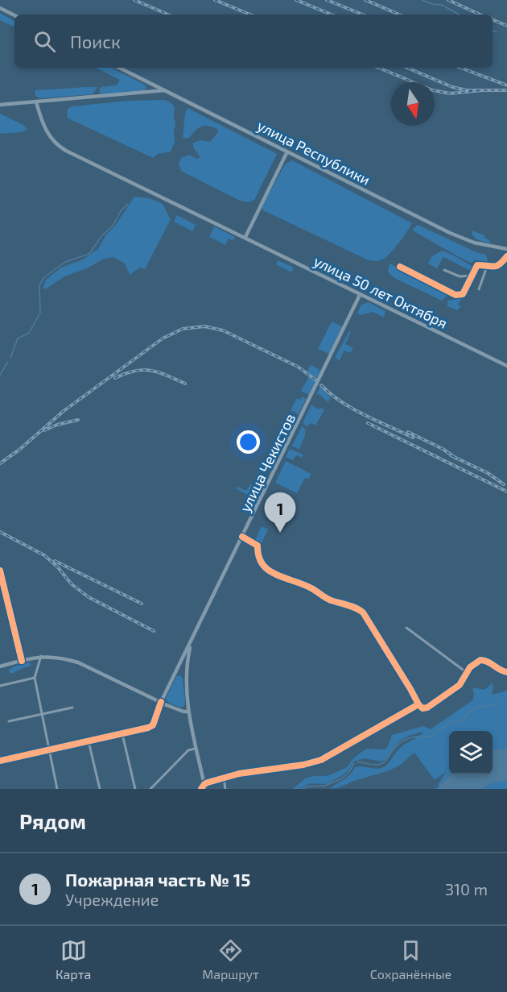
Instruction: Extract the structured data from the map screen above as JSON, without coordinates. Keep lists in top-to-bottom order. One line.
{"streets":{"main road":["улица Республики","улица 50 лет Октября","улица Чекистов"]},"crossings":[["улица 50 лет Октября","улица Чекистов"]],"north":"bottom","page":{"search":"Поиск","pins":"1","heading":"Рядом","list":[{"mark":"1","name":"Пожарная часть № 15","note":"Учреждение","value":"310 m"}],"nav":["Карта","Маршрут","Сохранённые"]}}
